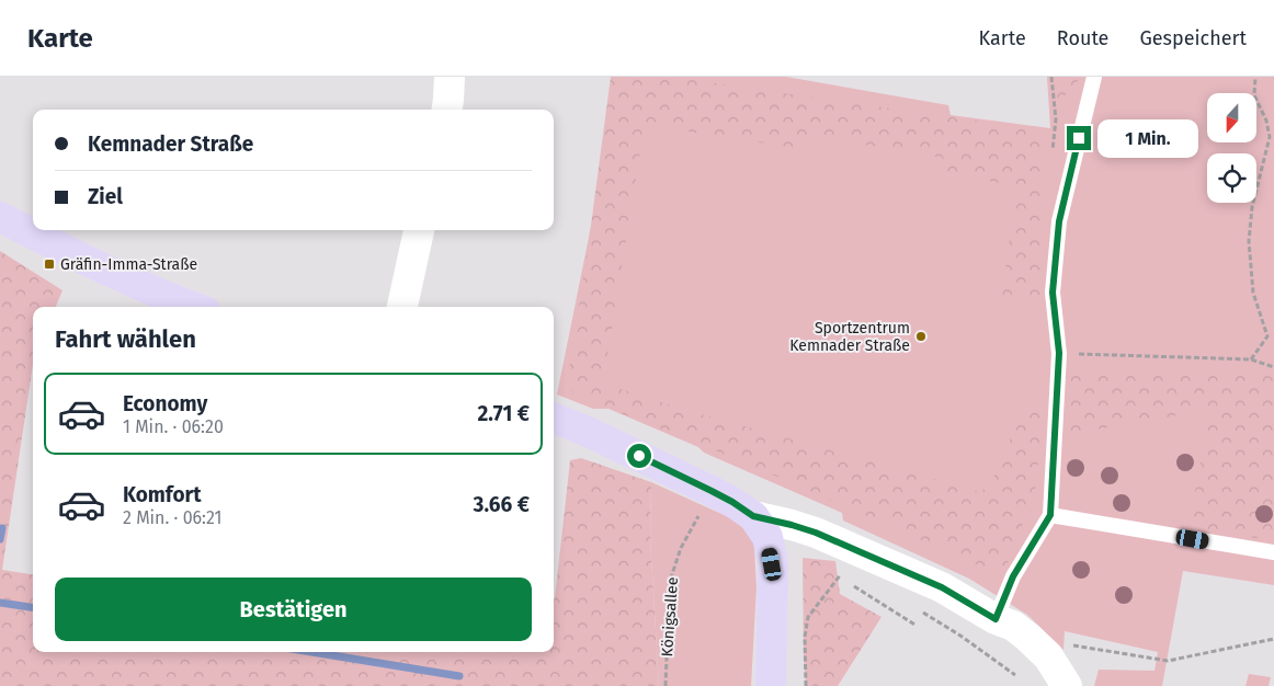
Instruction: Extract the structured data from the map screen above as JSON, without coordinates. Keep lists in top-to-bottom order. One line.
{"streets":{"path":["Königsallee"]},"places":{"transit":["Gräfin-Imma-Straße"],"other":["Sportzentrum Kemnader Straße"]},"north":"bottom","page":{"header":"Karte","nav":["Karte","Route","Gespeichert"],"banner":["Kemnader Straße","Ziel"],"bubble":"1 Min.","heading":"Fahrt wählen","list":[{"name":"Economy","note":"1 Min. · 06:20","value":"2.71 €"},{"name":"Komfort","note":"2 Min. · 06:21","value":"3.66 €"}],"buttons":"Bestätigen"}}
